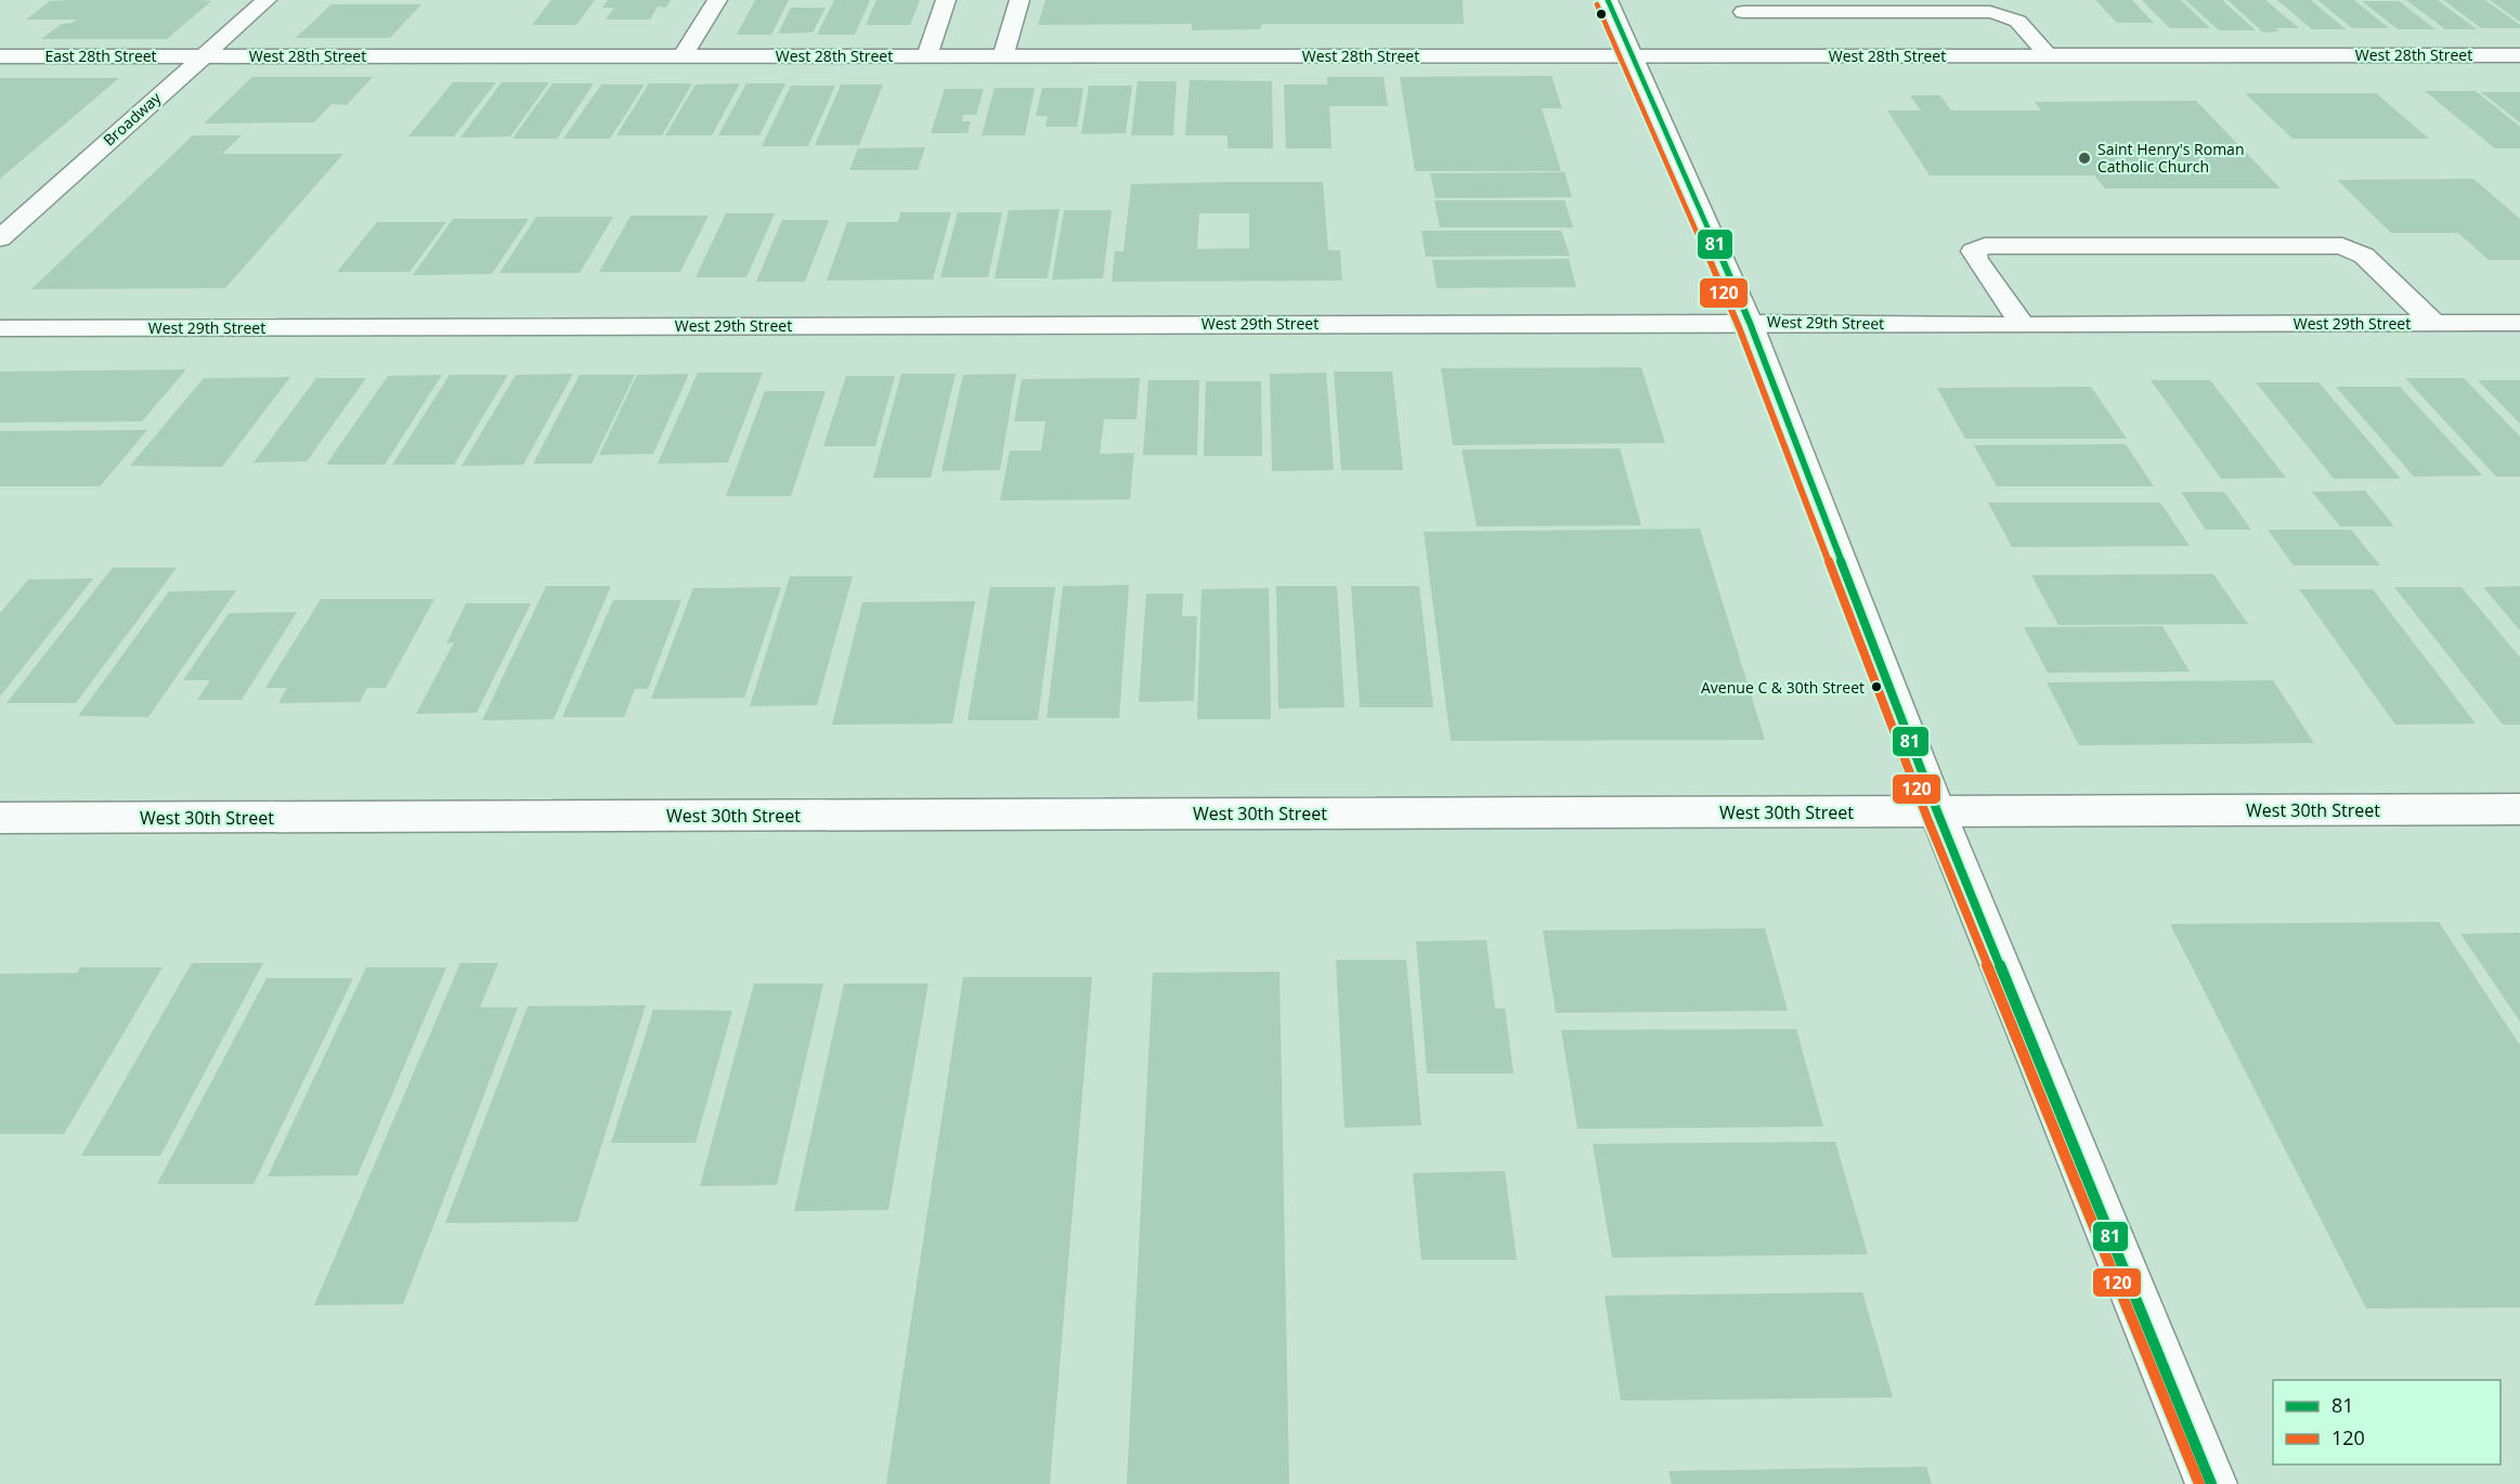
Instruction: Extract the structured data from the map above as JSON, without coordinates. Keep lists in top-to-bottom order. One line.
{"streets":{"street":["West 28th Street","East 28th Street","Broadway","West 29th Street","West 30th Street"]},"crossings":[["West 28th Street","East 28th Street"],["West 28th Street","Broadway"],["East 28th Street","Broadway"]],"places":["Saint Henry's Roman Catholic Church","Avenue C & 30th Street"],"lines":["transit line 81","transit line 120"],"legend":["81","120"]}
